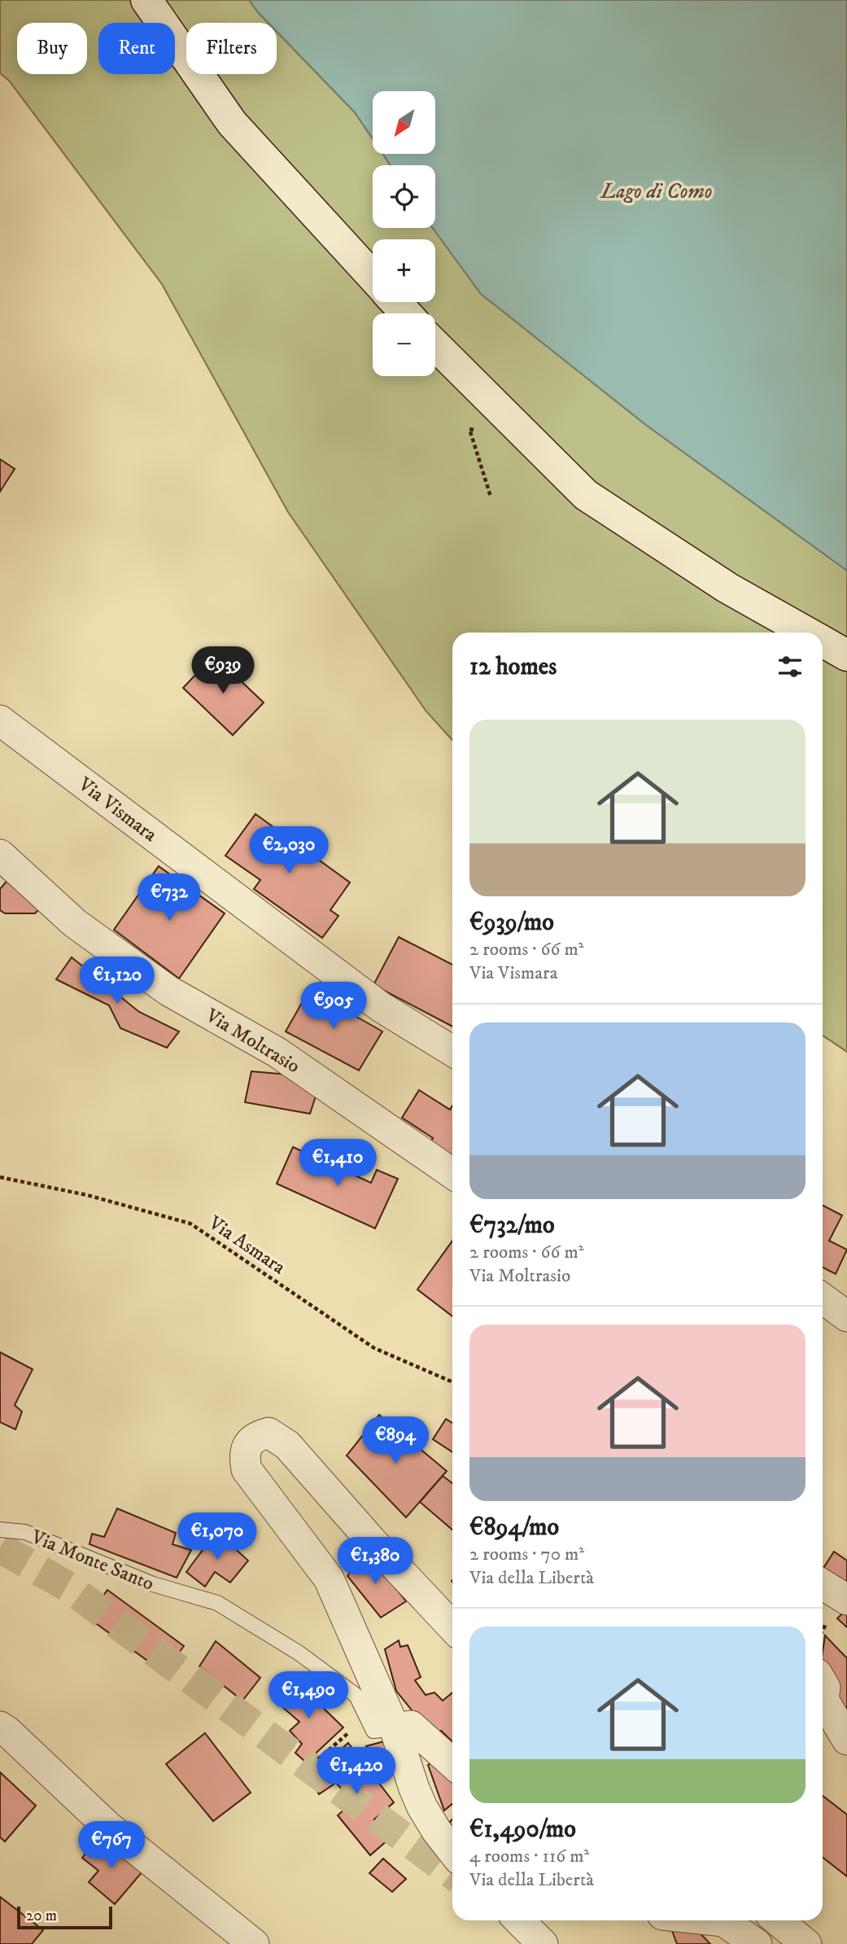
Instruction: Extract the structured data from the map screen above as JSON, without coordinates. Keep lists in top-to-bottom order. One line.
{"streets":{"street":["Via Vismara","Via Moltrasio"],"lane":["Via Monte Santo"],"path":["Via Asmara"]},"water":["Lago di Como"],"scale_bar":"20 m","north":"bottom left","page":{"chip":["Buy","Rent","Filters"],"map_buttons":["+","−"],"heading":"12 homes","price":["€939","€2,030","€732","€1,120","€905","€1,410","€894","€1,070","€1,380","€1,490","€1,420","€767"],"list":[{"name":"€939/mo","note":"2 rooms · 66 m² · Via Vismara"},{"name":"€732/mo","note":"2 rooms · 66 m² · Via Moltrasio"},{"name":"€894/mo","note":"2 rooms · 70 m² · Via della Libertà"},{"name":"€1,490/mo","note":"4 rooms · 116 m² · Via della Libertà"}],"scale":"20 m"}}
